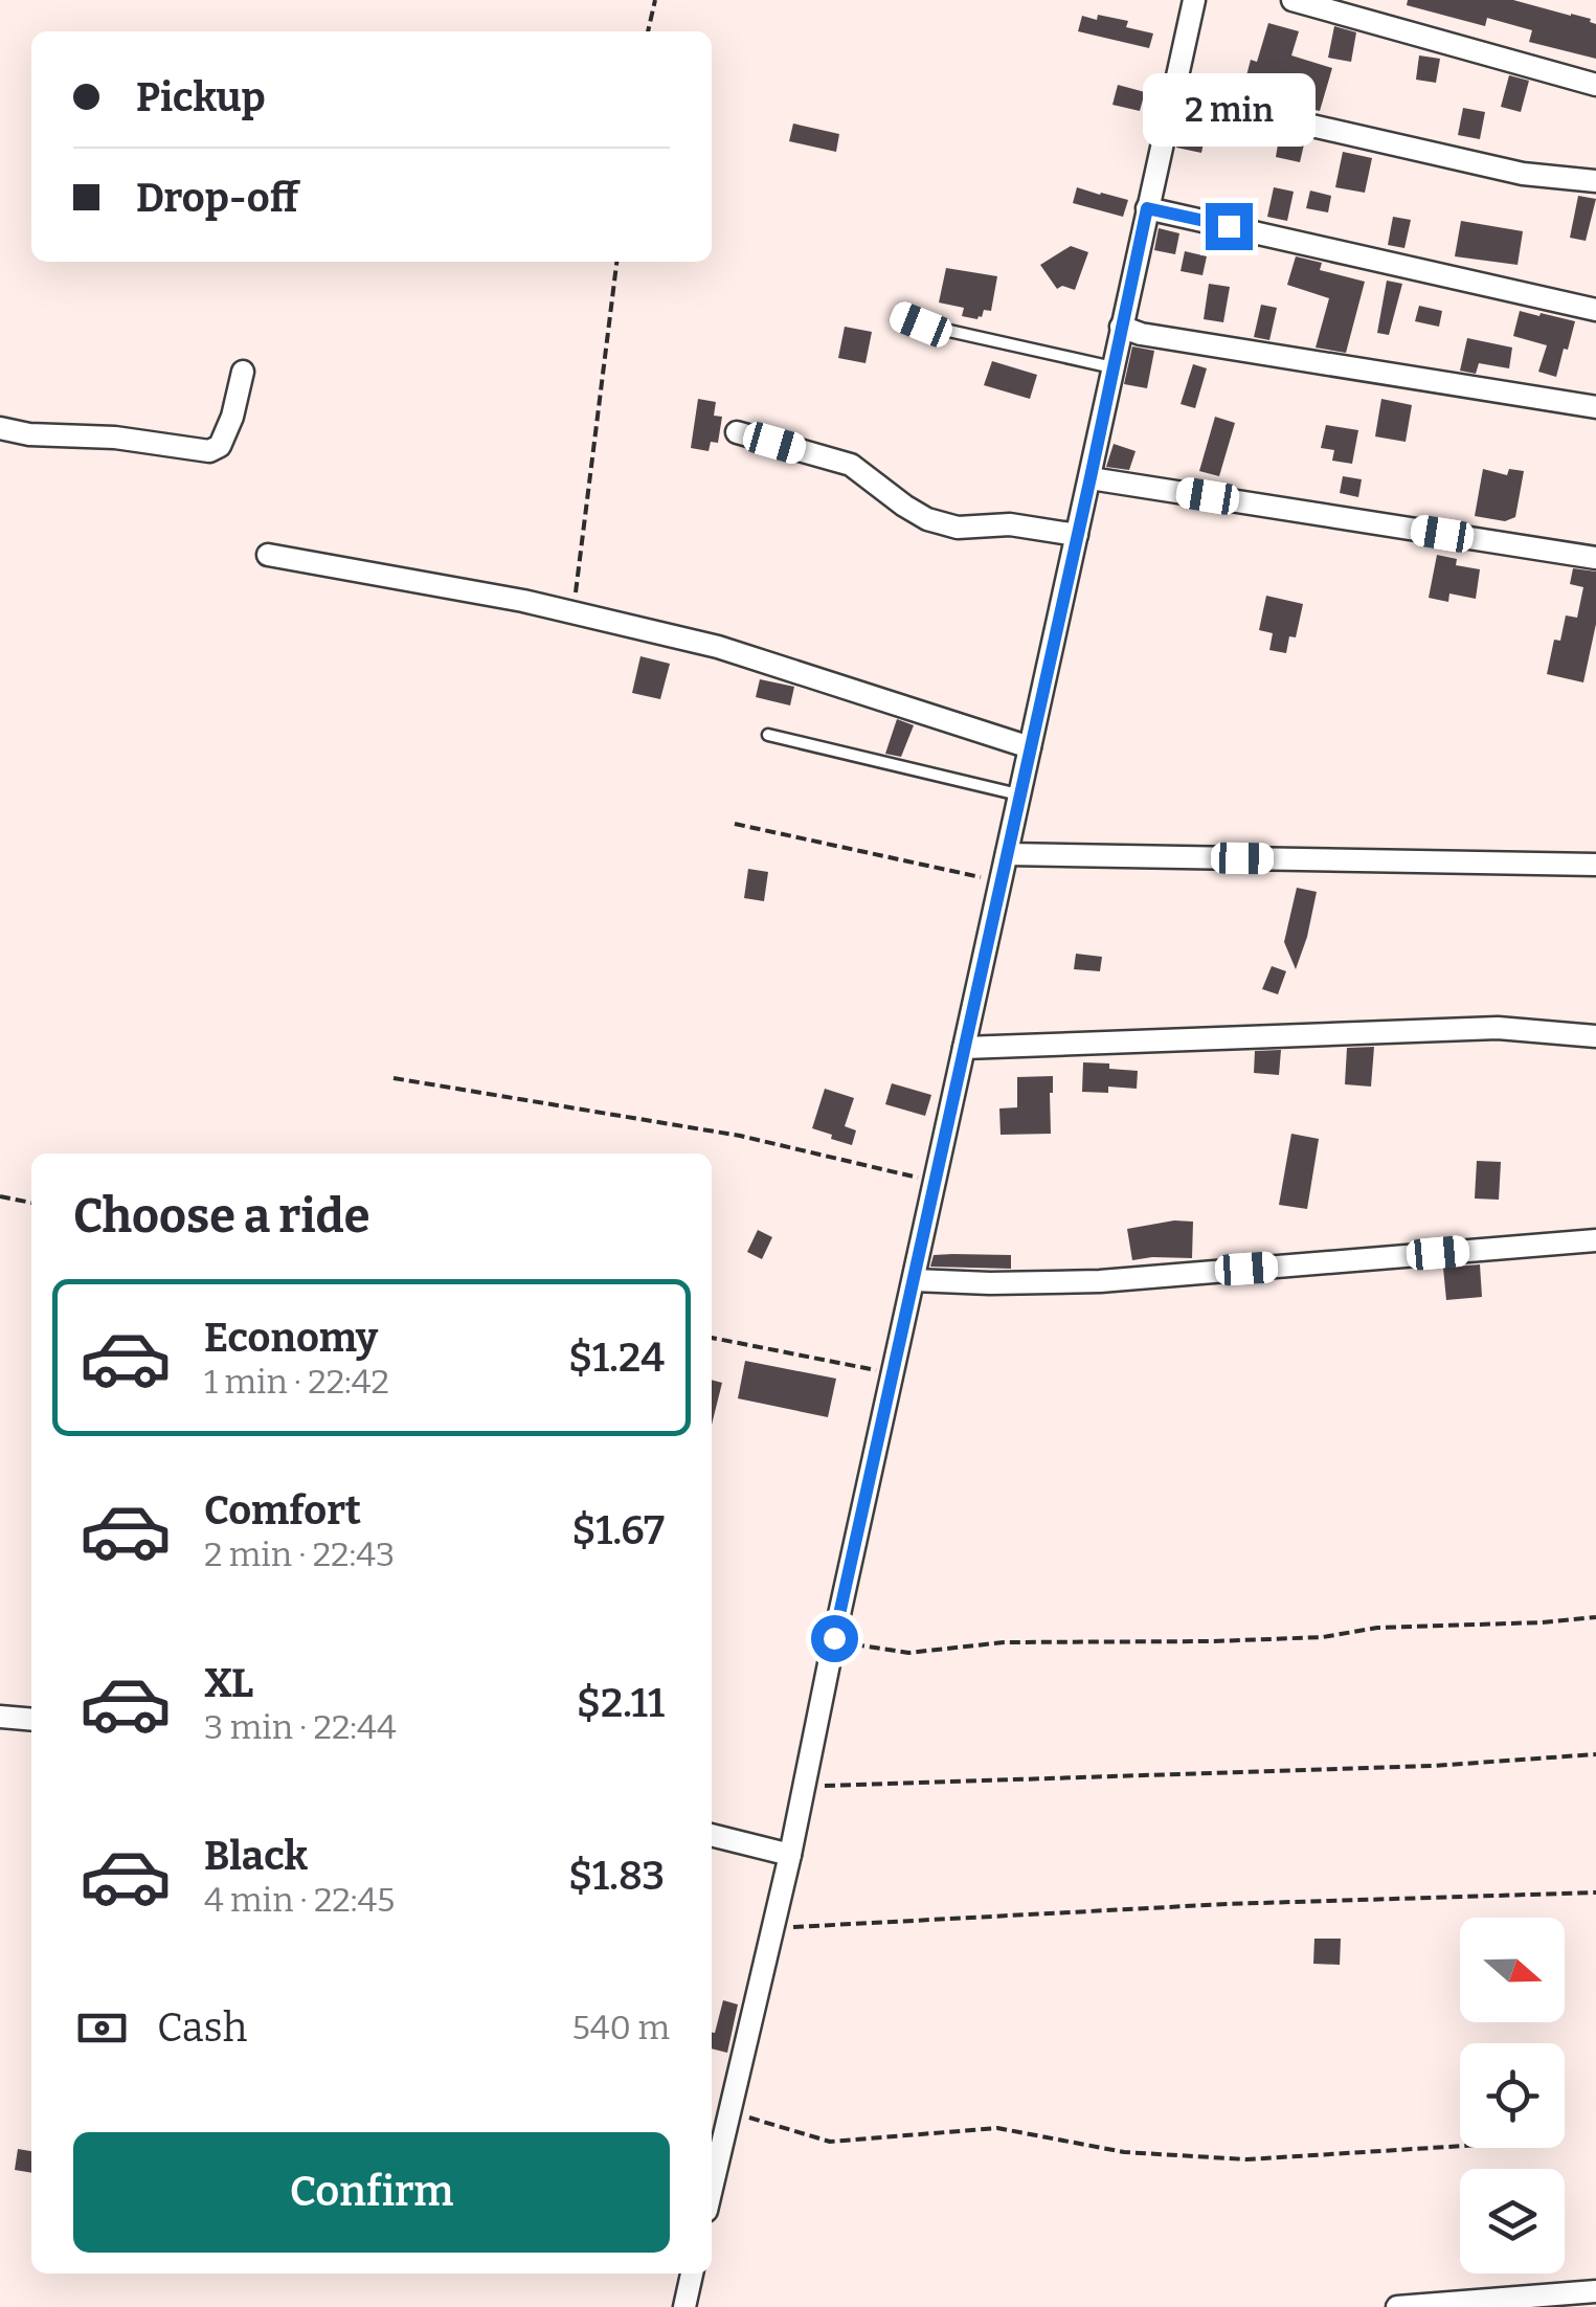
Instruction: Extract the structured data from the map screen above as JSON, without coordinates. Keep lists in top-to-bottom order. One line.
{"north":"right","page":{"banner":["Pickup","Drop-off"],"bubble":"2 min","heading":"Choose a ride","list":[{"name":"Economy","note":"1 min · 22:42","value":"$1.24"},{"name":"Comfort","note":"2 min · 22:43","value":"$1.67"},{"name":"XL","note":"3 min · 22:44","value":"$2.11"},{"name":"Black","note":"4 min · 22:45","value":"$1.83"}],"pay":["Cash","540 m"],"buttons":"Confirm"}}
